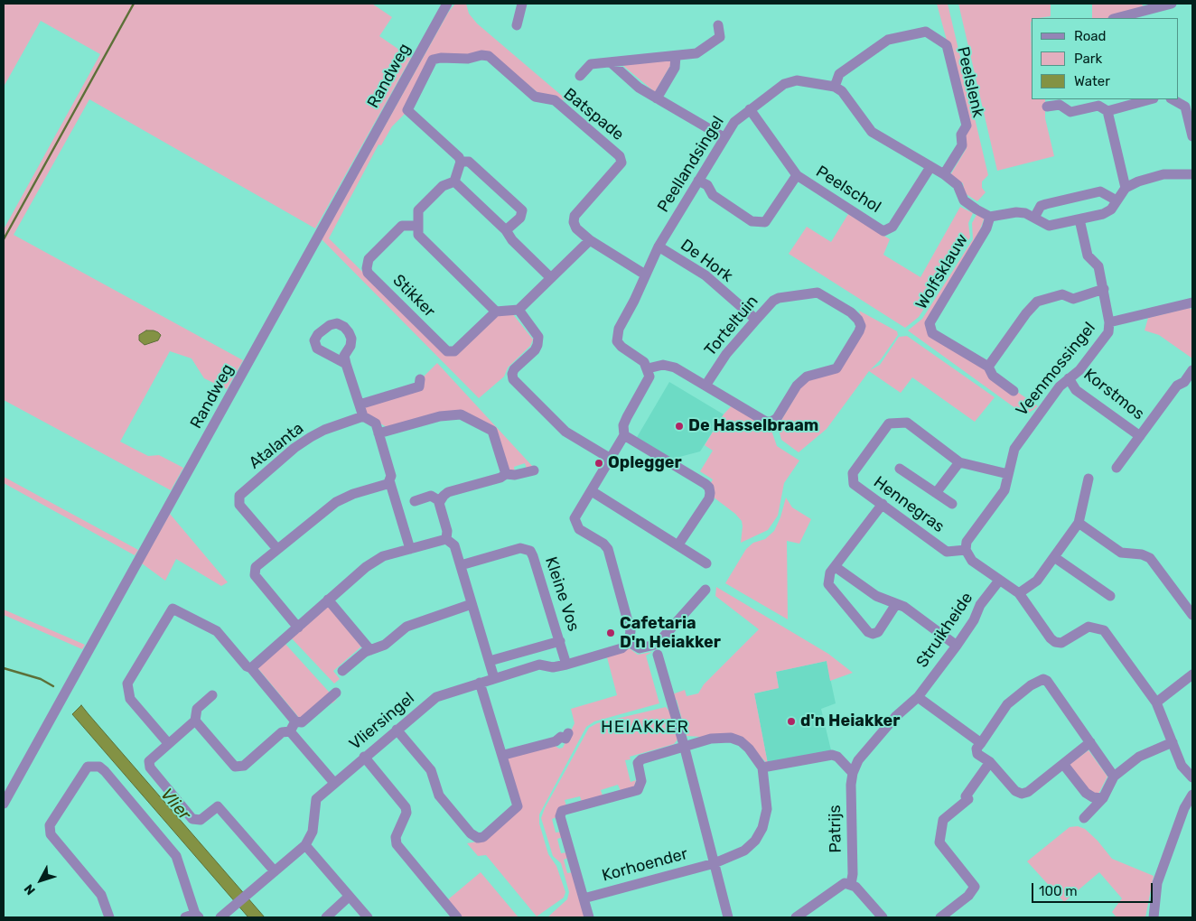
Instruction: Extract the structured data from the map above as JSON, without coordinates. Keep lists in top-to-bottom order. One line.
{"streets":{"street":["Randweg","Peelslenk","Batspade","Peellandsingel","Peelschol","De Hork","Wolfsklauw","Stikker","Torteltuin","Veenmossingel","Korstmos","Atalanta","Hennegras","Kleine Vos","Struikheide","Vliersingel","Patrijs","Korhoender"]},"crossings":[["Peelslenk","Peellandsingel"],["Peellandsingel","Peelschol"],["Peellandsingel","De Hork"],["Peellandsingel","Torteltuin"],["De Hork","Torteltuin"],["Veenmossingel","Korstmos"],["Veenmossingel","Hennegras"],["Kleine Vos","Vliersingel"],["Struikheide","Patrijs"]],"districts":["HEIAKKER"],"water":["Vlier"],"places":["De Hasselbraam","Oplegger","Cafetaria D'n Heiakker","d'n Heiakker"],"legend":["Road","Park","Water"],"scale_bar":"100 m","north":"bottom left"}
